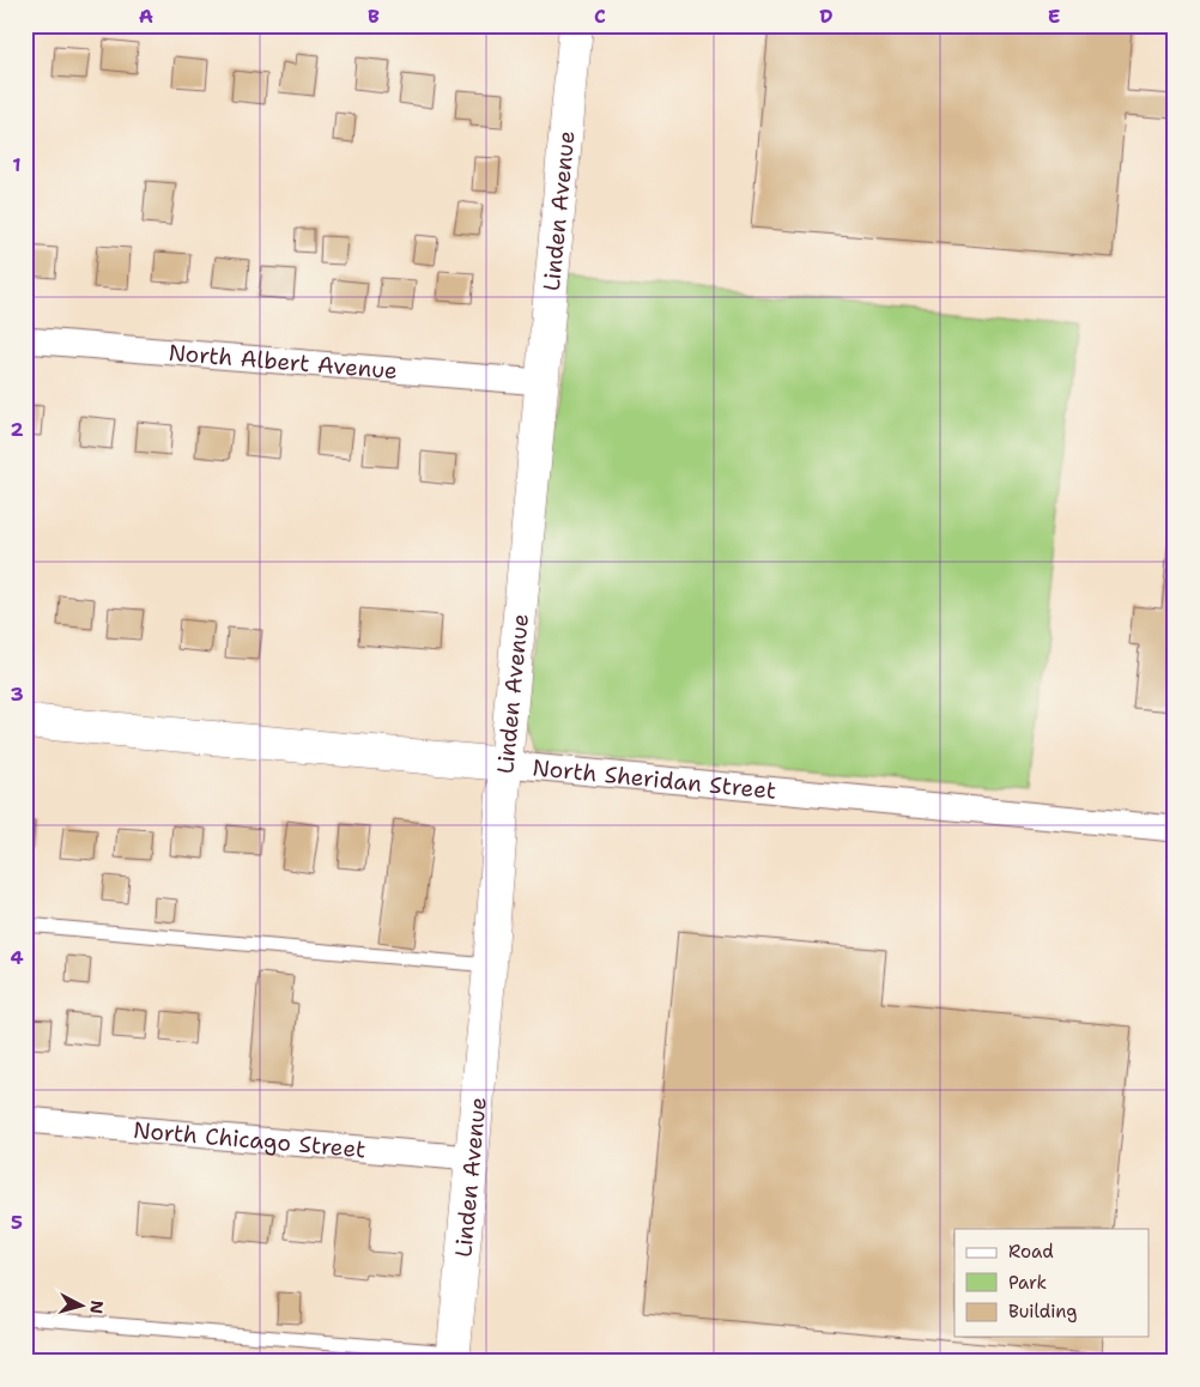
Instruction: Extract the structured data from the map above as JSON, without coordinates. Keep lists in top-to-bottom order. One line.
{"streets":{"street":["Linden Avenue","North Albert Avenue","North Sheridan Street","North Chicago Street"]},"crossings":[["Linden Avenue","North Albert Avenue"],["Linden Avenue","North Sheridan Street"],["Linden Avenue","North Chicago Street"]],"legend":["Road","Park","Building"],"north":"right","grid":{"columns":["A","B","C","D","E"],"rows":["1","2","3","4","5"]}}
